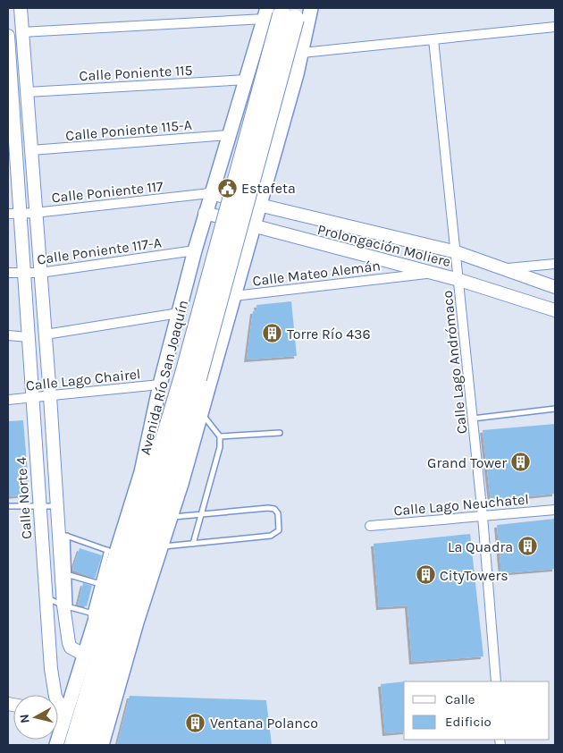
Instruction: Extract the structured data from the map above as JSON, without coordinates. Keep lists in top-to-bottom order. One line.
{"streets":{"highway":["Avenida Río San Joaquín"],"street":["Calle Poniente 115","Calle Poniente 115-A","Calle Poniente 117","Prolongación Moliere","Calle Poniente 117-A","Calle Mateo Alemán","Calle Lago Andrómaco","Calle Lago Chairel","Calle Norte 4","Calle Lago Neuchatel"]},"crossings":[["Calle Poniente 115","Avenida Río San Joaquín"],["Calle Poniente 115-A","Avenida Río San Joaquín"],["Calle Poniente 117","Prolongación Moliere"],["Calle Poniente 117","Avenida Río San Joaquín"],["Calle Poniente 117","Calle Norte 4"],["Prolongación Moliere","Calle Mateo Alemán"],["Prolongación Moliere","Calle Lago Andrómaco"],["Prolongación Moliere","Avenida Río San Joaquín"],["Calle Poniente 117-A","Avenida Río San Joaquín"],["Calle Poniente 117-A","Calle Norte 4"],["Calle Lago Andrómaco","Calle Lago Neuchatel"],["Avenida Río San Joaquín","Calle Lago Chairel"],["Avenida Río San Joaquín","Calle Norte 4"],["Calle Lago Chairel","Calle Norte 4"]],"places":{"public building":["Estafeta"],"building":["Torre Río 436","Grand Tower","La Quadra","CityTowers","Ventana Polanco"]},"legend":["Calle","Edificio"],"north":"left"}
